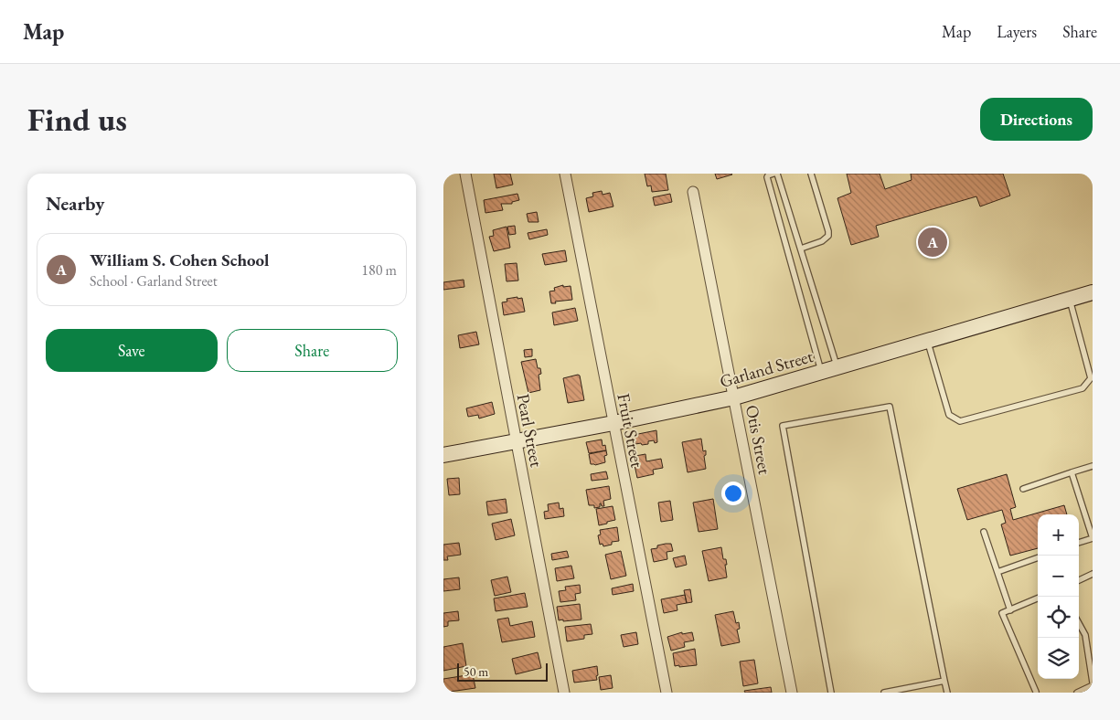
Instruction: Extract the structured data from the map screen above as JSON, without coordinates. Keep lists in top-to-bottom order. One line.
{"streets":{"street":["Garland Street","Pearl Street","Fruit Street","Otis Street"]},"crossings":[["Garland Street","Pearl Street"],["Garland Street","Fruit Street"],["Garland Street","Otis Street"]],"scale_bar":"50 m","page":{"header":"Map","nav":["Map","Layers","Share"],"buttons":["Directions",["Save","Share"]],"title":"Find us","heading":"Nearby","pins":"A","list":[{"mark":"A","name":"William S. Cohen School","note":"School · Garland Street","value":"180 m"}],"map_buttons":["+","−"],"scale":"50 m"}}
